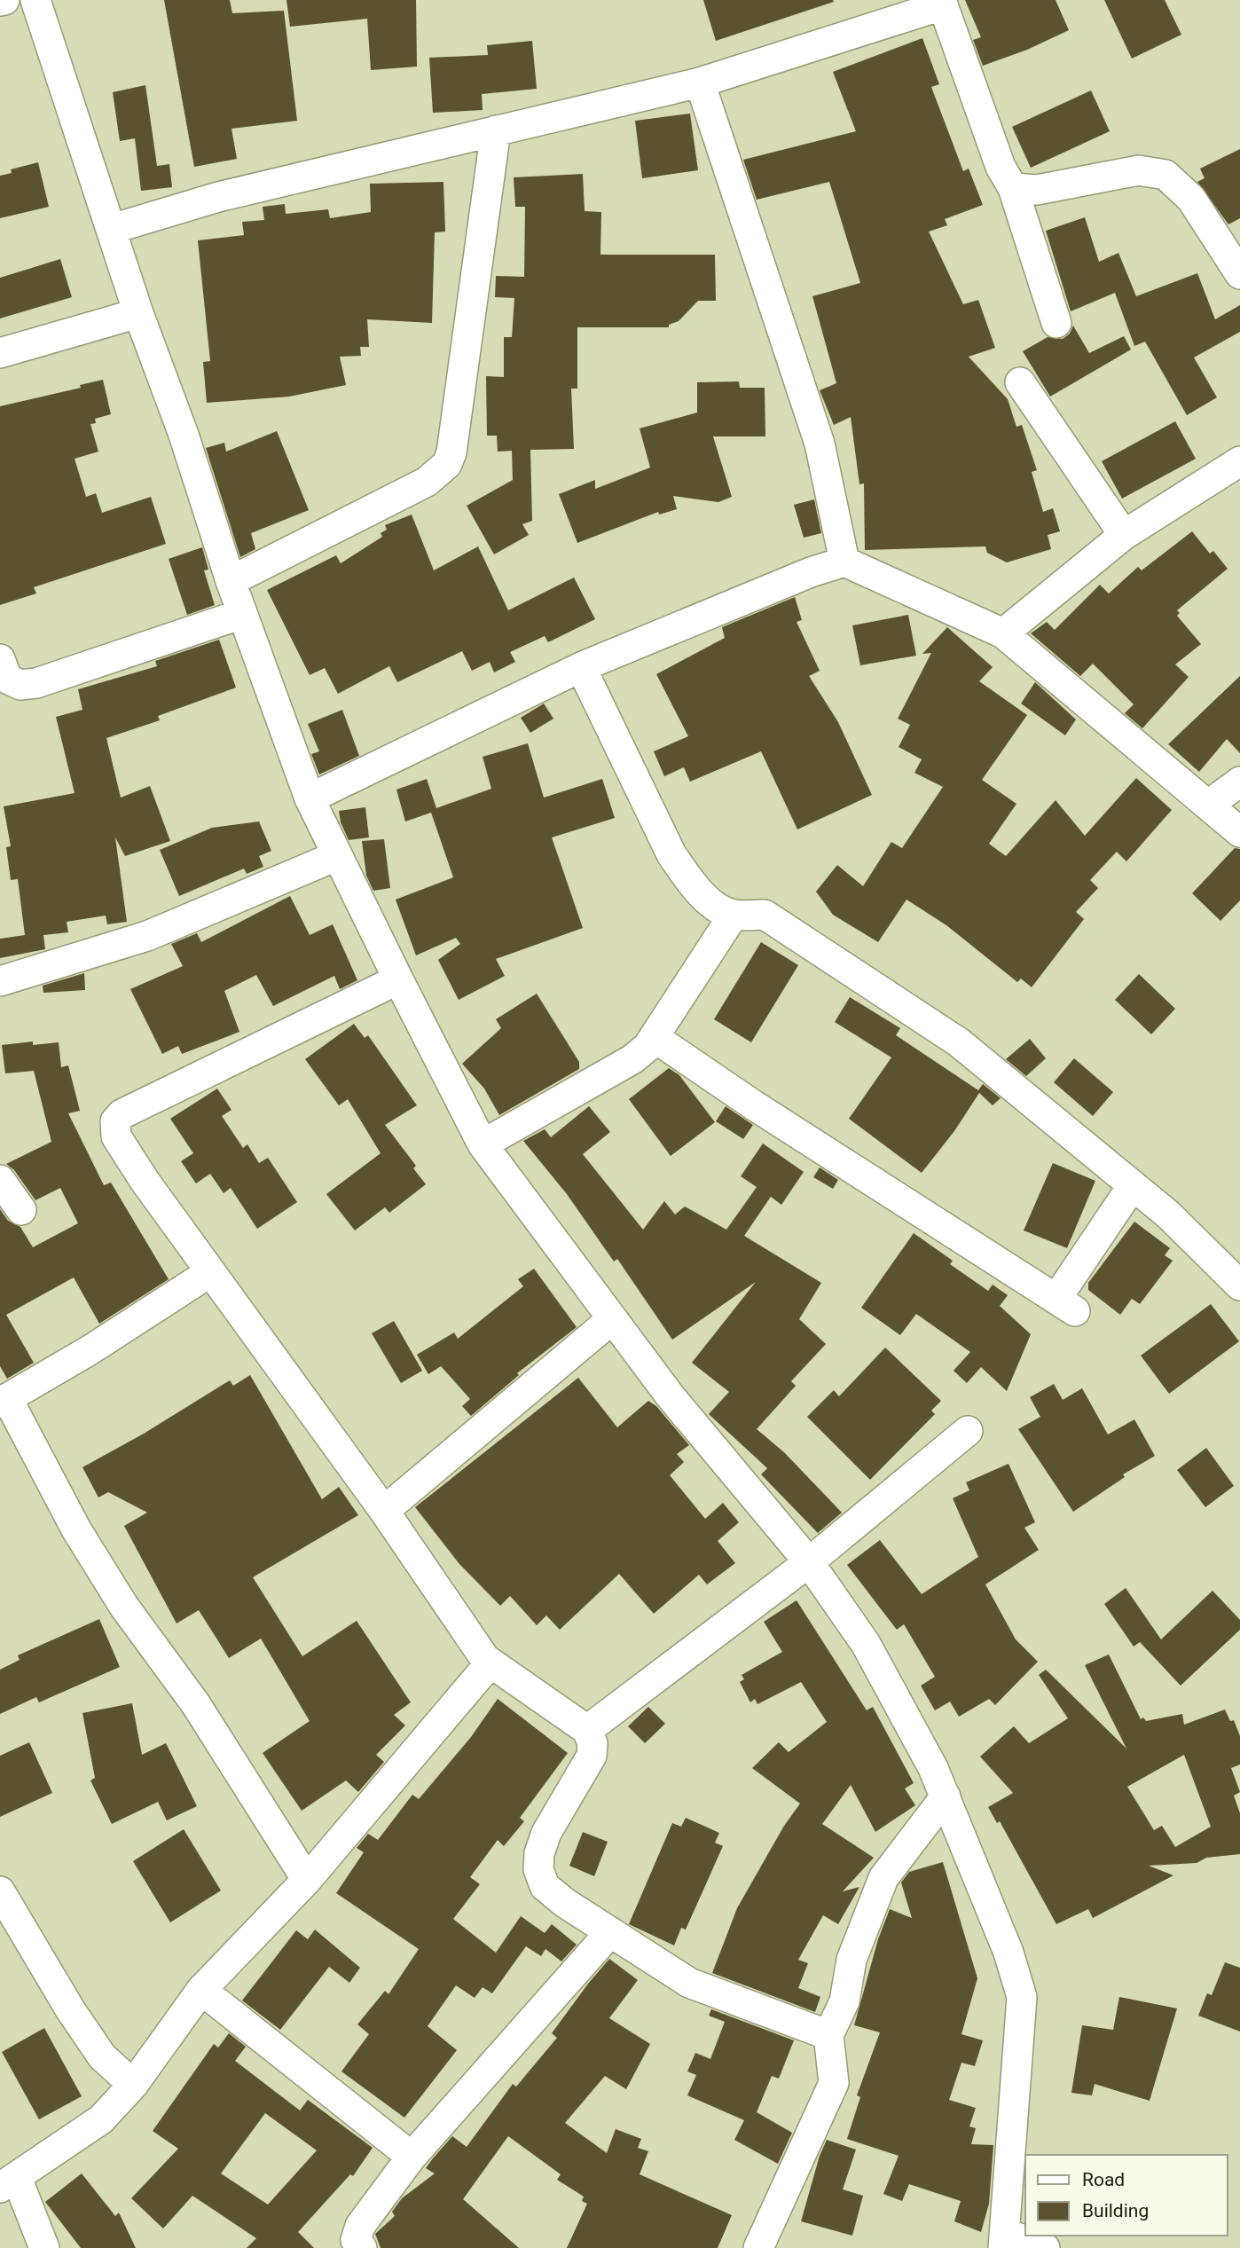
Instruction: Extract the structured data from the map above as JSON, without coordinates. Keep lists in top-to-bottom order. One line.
{"legend":["Road","Building"]}
